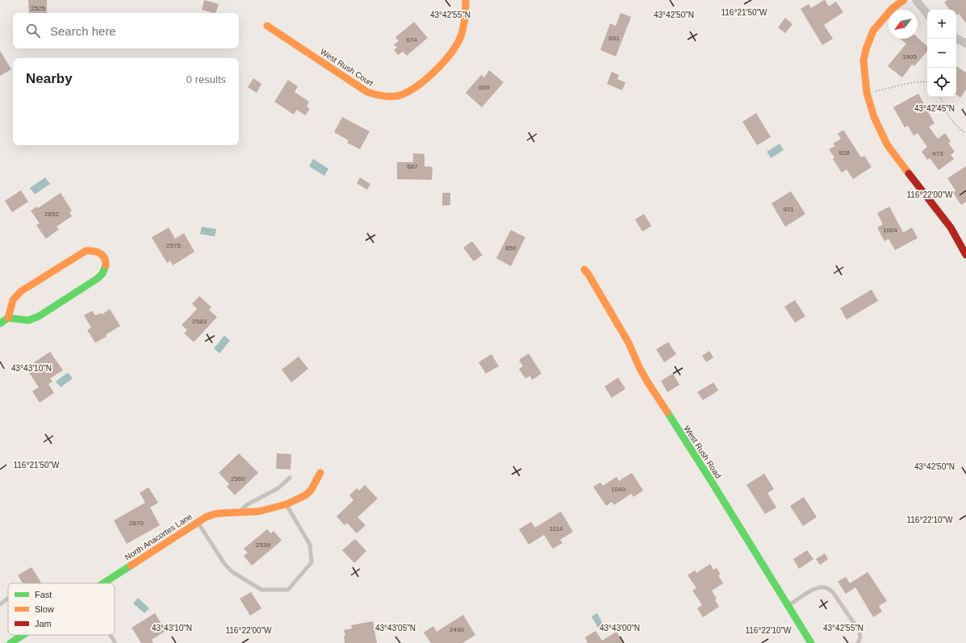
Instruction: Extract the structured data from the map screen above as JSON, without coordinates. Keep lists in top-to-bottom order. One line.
{"streets":{"street":["West Rush Court","West Rush Road","North Anacortes Lane"]},"house_numbers":["2525","651","674","1905","669","928","973","687","921","2652","1004","2575","850","2583","2560","1040","2670","1114","2539","2490"],"legend":["Fast","Slow","Jam"],"north":"bottom left","page":{"map_buttons":["+","−"],"search":"Search here","heading":["Nearby","0 results"]},"coordinates":["116°21'50\"W","43°42'55\"N","43°42'50\"N","43°42'45\"N","116°22'00\"W","43°43'10\"N","116°22'10\"W","43°43'05\"N","43°43'00\"N"]}
